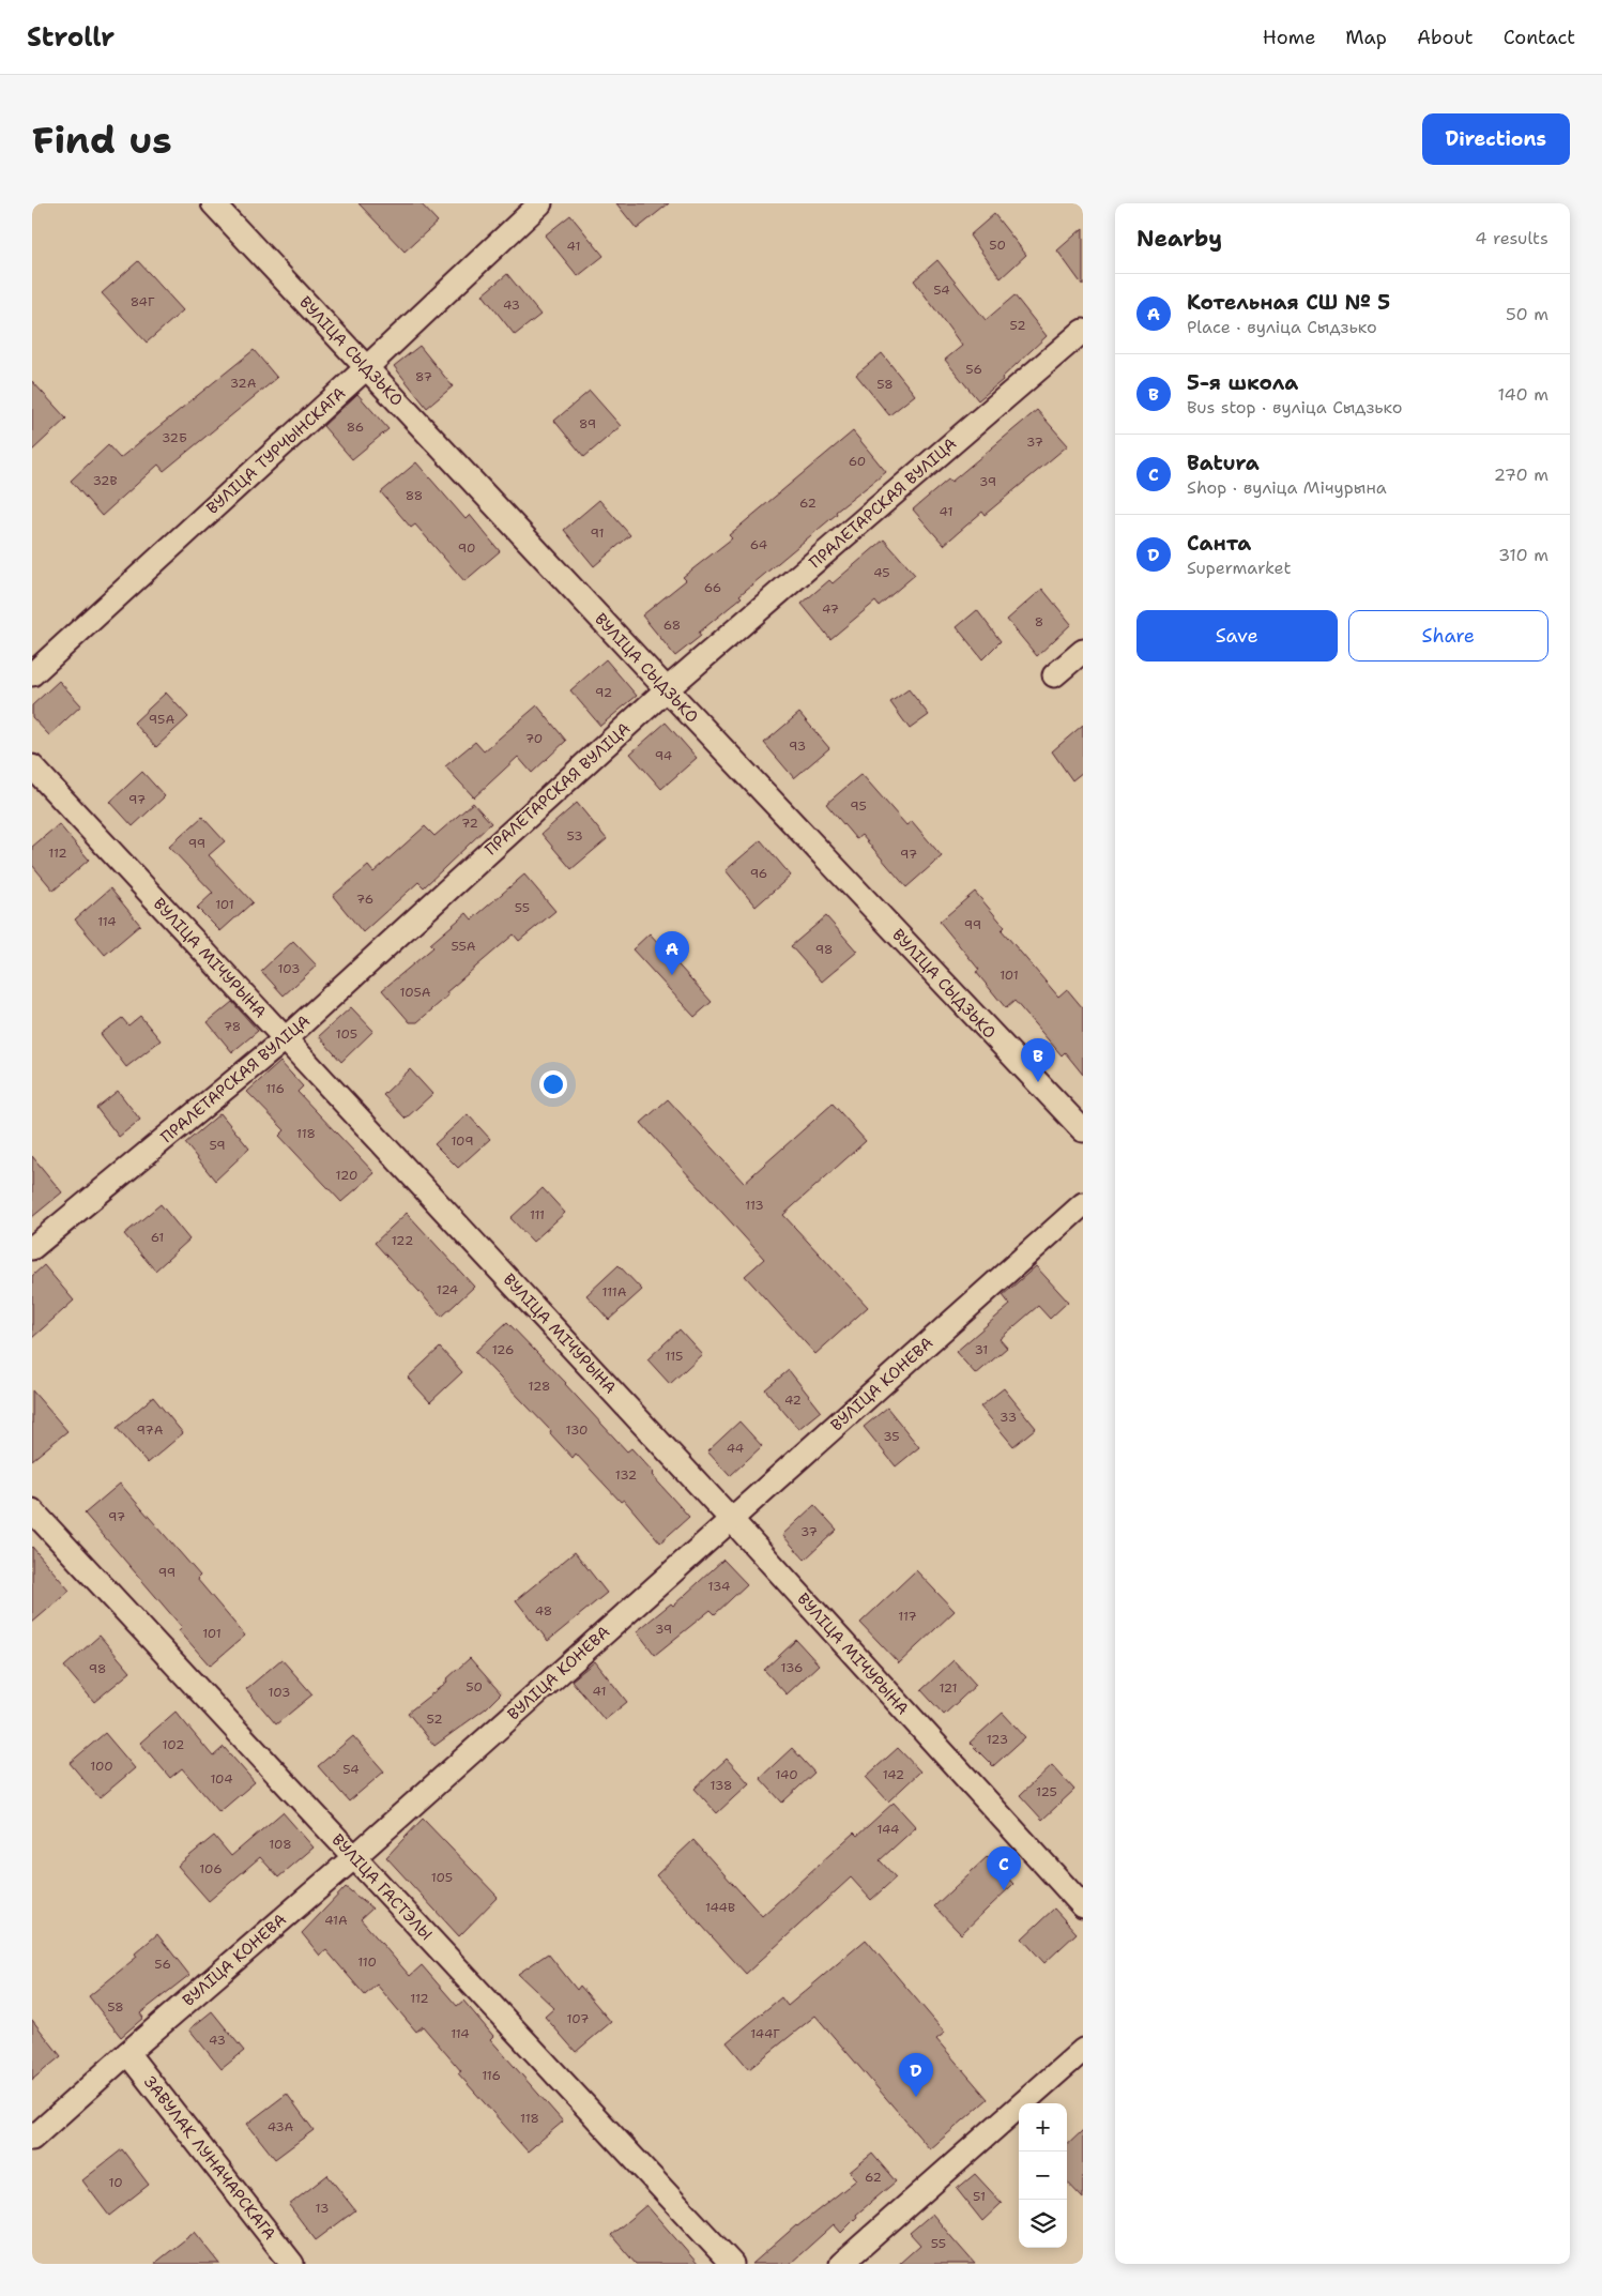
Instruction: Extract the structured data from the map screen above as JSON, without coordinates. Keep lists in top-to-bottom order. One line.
{"streets":{"street":["ВУЛІЦА СЫДЗЬКО","ВУЛІЦА ТУРЧЫНСКАГА","ПРАЛЕТАРСКАЯ ВУЛІЦА","ВУЛІЦА МІЧУРЫНА","ВУЛІЦА КОНЕВА","ВУЛІЦА ГАСТЭЛЫ","ЗАВУЛАК ЛУНАЧАРСКАГА"]},"crossings":[["ВУЛІЦА СЫДЗЬКО","ВУЛІЦА ТУРЧЫНСКАГА"],["ВУЛІЦА СЫДЗЬКО","ПРАЛЕТАРСКАЯ ВУЛІЦА"],["ПРАЛЕТАРСКАЯ ВУЛІЦА","ВУЛІЦА МІЧУРЫНА"],["ВУЛІЦА МІЧУРЫНА","ВУЛІЦА КОНЕВА"],["ВУЛІЦА КОНЕВА","ВУЛІЦА ГАСТЭЛЫ"],["ВУЛІЦА КОНЕВА","ЗАВУЛАК ЛУНАЧАРСКАГА"]],"house_numbers":["50","41","54","84Г","43","52","56","87","32А","58","89","86","32Б","37","60","32В","39","88","62","41","91","64","90","45","66","47","8","68","92","95А","70","93","94","97","95","72","53","99","112","97","96","76","101","55","114","99","55А","98","103","101","105А","78","105","116","118","109","59","120","113","111","61","122","124","111А","126","31","115","128","42","33","97А","130","35","44","132","97","37","99","134","48","117","39","101","136","98","50","121","41","103","52","123","102","100","54","140","142","104","138","125","144","108","106","105","144В","41А","110","56","112","58","107","114","144Г","43","116","118","43А","62","10","51","13","55"],"page":{"header":"Strollr","nav":["Home","Map","About","Contact"],"buttons":["Directions",["Save","Share"]],"title":"Find us","heading":["Nearby","4 results"],"list":[{"mark":"A","name":"Котельная СШ № 5","note":"Place · вуліца Сыдзько","value":"50 m"},{"mark":"B","name":"5-я школа","note":"Bus stop · вуліца Сыдзько","value":"140 m"},{"mark":"C","name":"Batura","note":"Shop · вуліца Мічурына","value":"270 m"},{"mark":"D","name":"Санта","note":"Supermarket","value":"310 m"}],"pins":["A","B","C","D"],"map_buttons":["+","−"]}}
